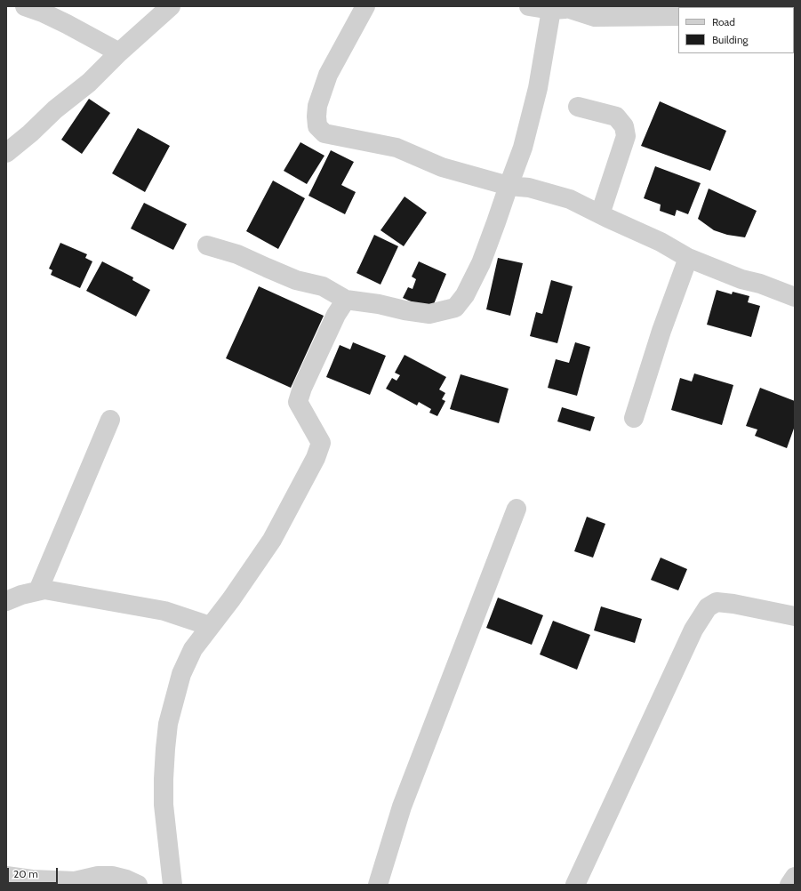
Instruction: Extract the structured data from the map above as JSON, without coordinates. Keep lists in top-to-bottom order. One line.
{"legend":["Road","Building"],"scale_bar":"20 m"}
